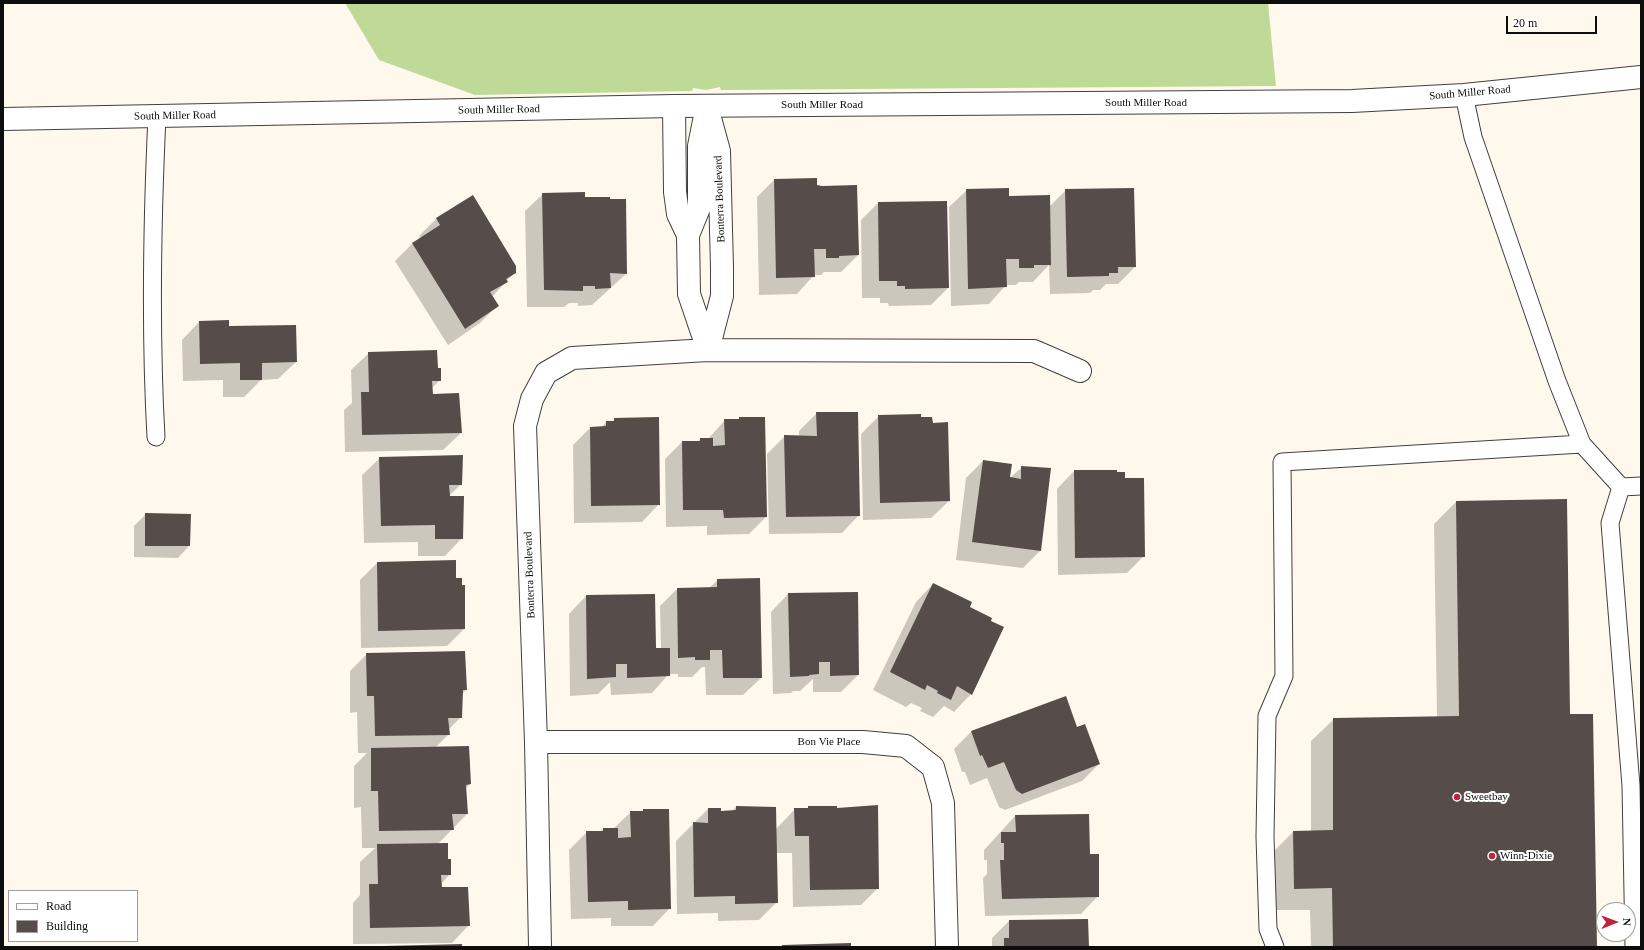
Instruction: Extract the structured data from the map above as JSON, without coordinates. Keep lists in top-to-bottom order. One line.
{"streets":{"street":["South Miller Road","Bonterra Boulevard","Bon Vie Place"]},"crossings":[["South Miller Road","Bonterra Boulevard"],["Bonterra Boulevard","Bon Vie Place"]],"places":["Sweetbay","Winn-Dixie"],"legend":["Road","Building"],"scale_bar":"20 m","north":"right"}
